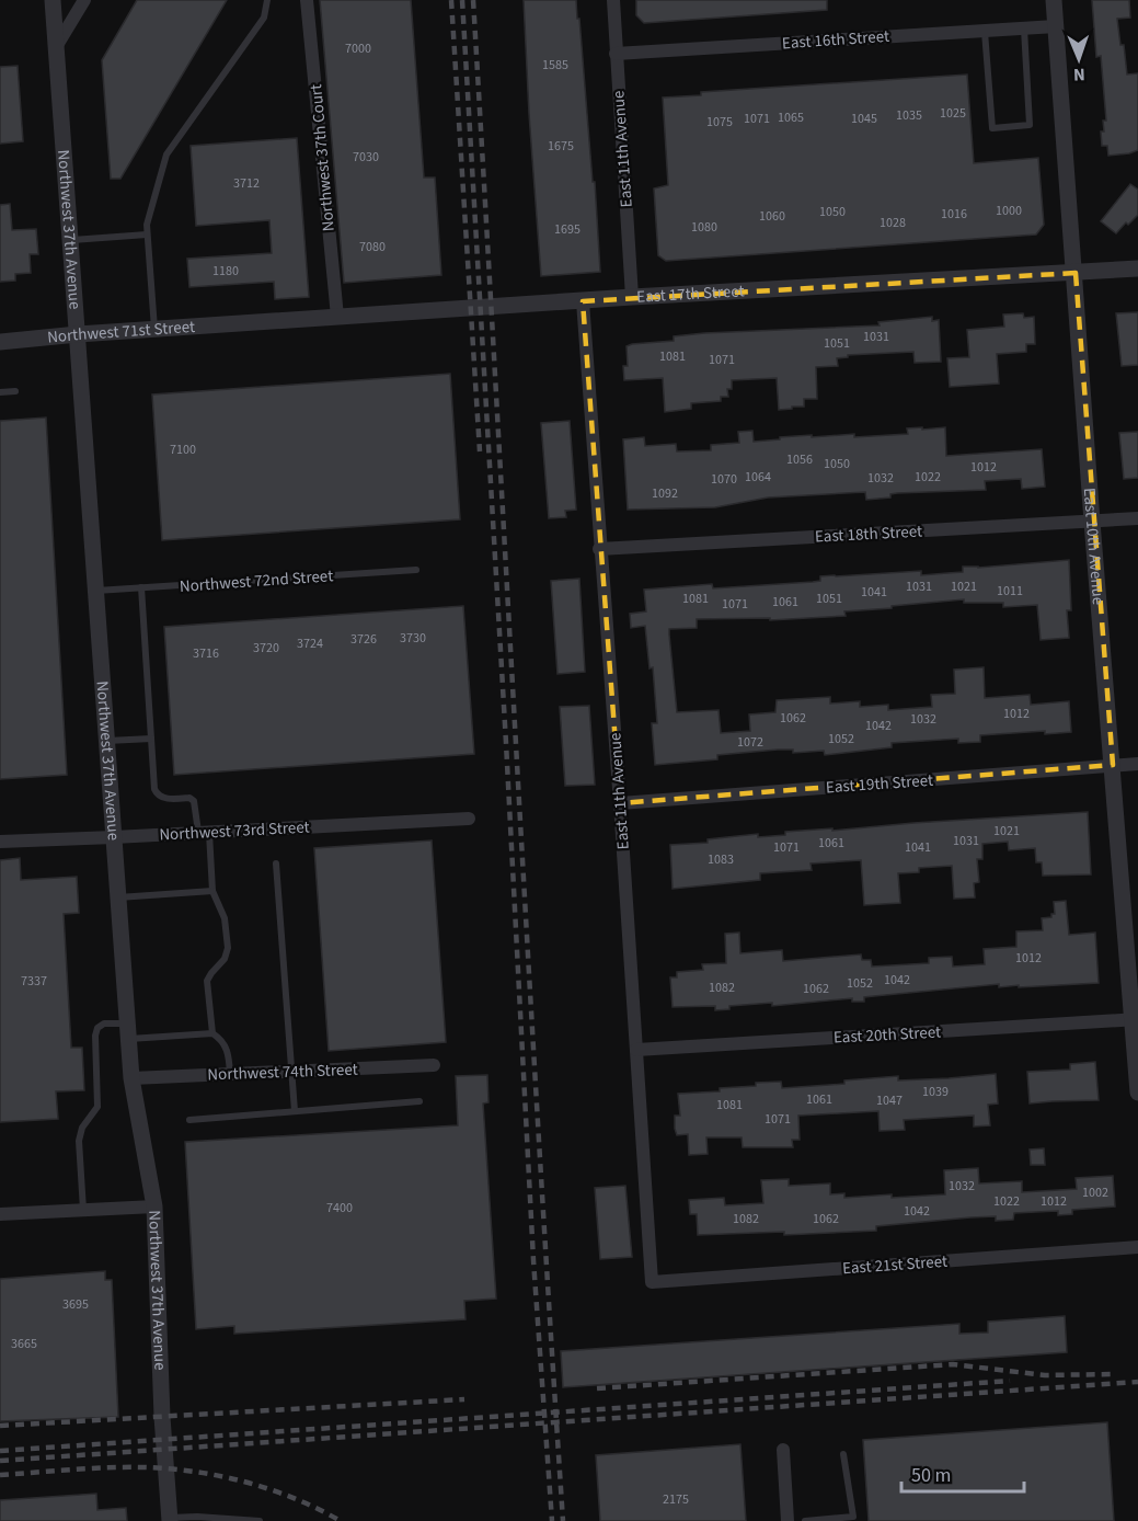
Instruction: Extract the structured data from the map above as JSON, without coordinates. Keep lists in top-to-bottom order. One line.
{"streets":{"street":["East 16th Street","East 11th Avenue","Northwest 37th Court","Northwest 37th Avenue","East 17th Street","Northwest 71st Street","East 18th Street","East 10th Avenue","East 19th Street","Northwest 73rd Street","East 20th Street","Northwest 74th Street","East 21st Street"],"lane":["Northwest 72nd Street"]},"crossings":[["East 16th Street","East 11th Avenue"],["East 16th Street","East 10th Avenue"],["East 11th Avenue","East 17th Street"],["East 11th Avenue","East 18th Street"],["East 11th Avenue","East 19th Street"],["East 11th Avenue","East 20th Street"],["East 11th Avenue","East 21st Street"],["Northwest 37th Court","East 17th Street"],["Northwest 37th Avenue","Northwest 71st Street"],["Northwest 37th Avenue","Northwest 72nd Street"],["Northwest 37th Avenue","Northwest 73rd Street"],["Northwest 37th Avenue","Northwest 74th Street"],["East 17th Street","Northwest 71st Street"],["East 17th Street","East 10th Avenue"],["East 18th Street","East 10th Avenue"],["East 10th Avenue","East 19th Street"],["East 10th Avenue","East 20th Street"]],"house_numbers":["7000","1585","1025","1035","1065","1071","1045","1075","1675","7030","3712","1000","1050","1016","1060","1028","1080","1695","7080","1180","1031","1051","1081","1071","7100","1056","1050","1012","1064","1022","1032","1070","1092","1031","1021","1011","1041","1081","1051","1061","1071","3730","3726","3724","3720","3716","1012","1062","1032","1042","1052","1072","1021","1031","1061","1071","1041","1083","1012","1042","7337","1052","1082","1062","1039","1061","1047","1081","1071","1032","1002","1022","1012","7400","1042","1082","1062","3695","3665","2175"],"scale_bar":"50 m","north":"bottom"}
